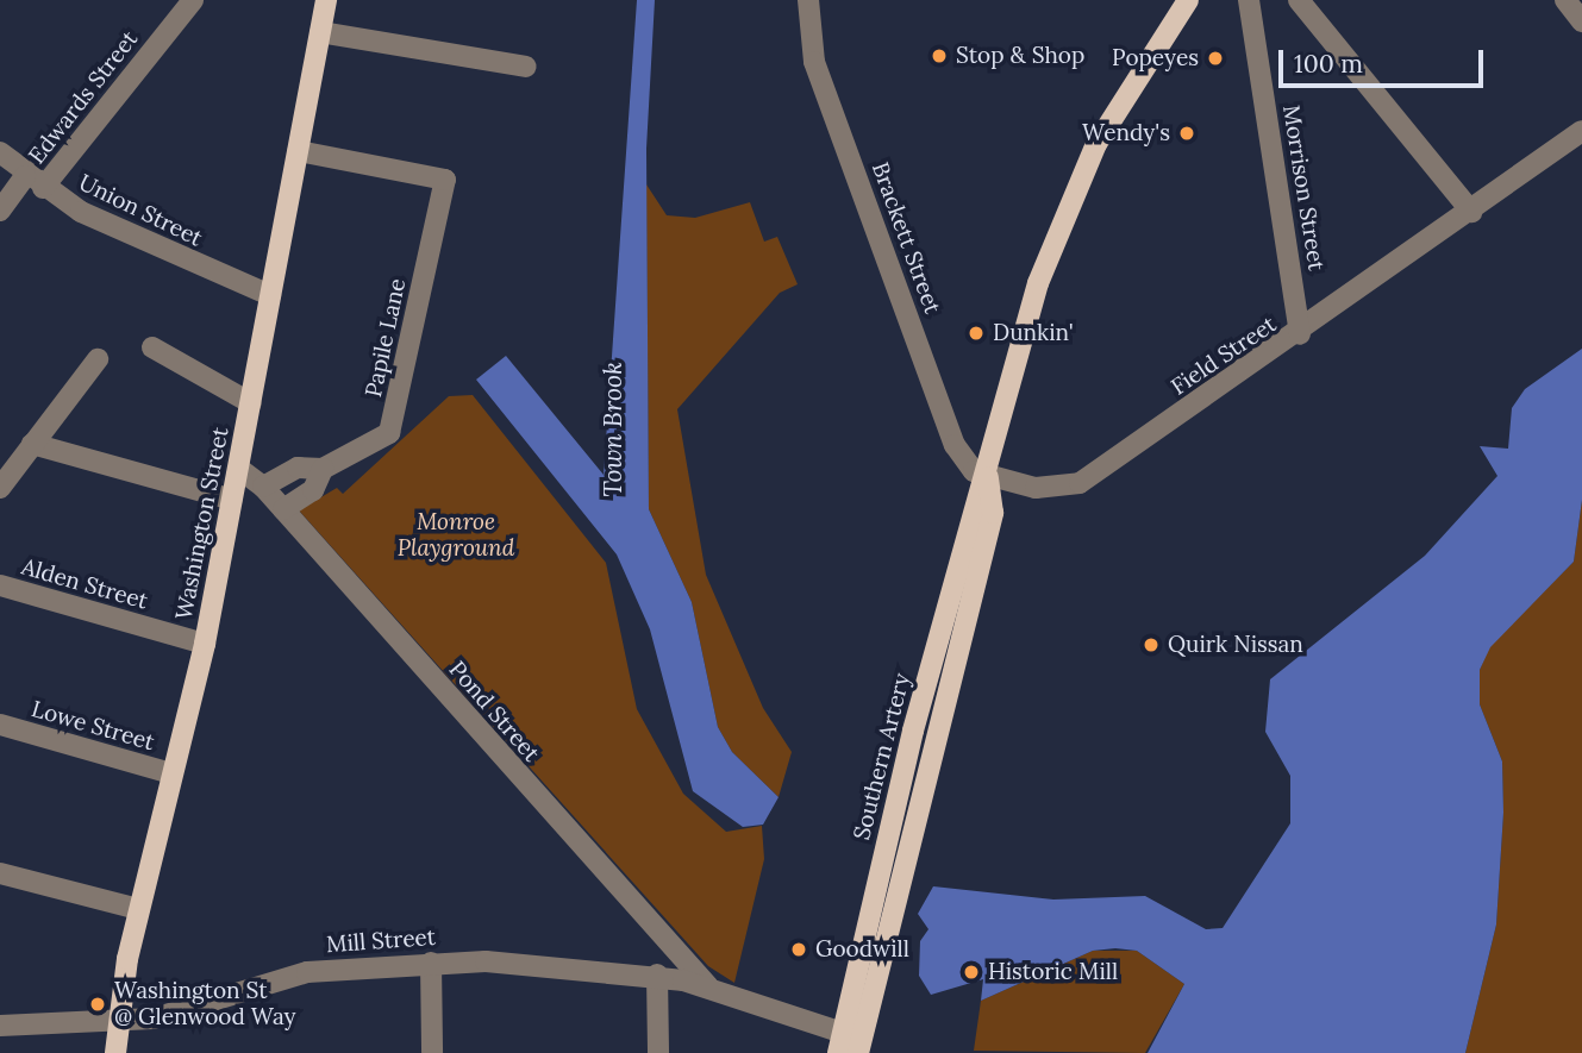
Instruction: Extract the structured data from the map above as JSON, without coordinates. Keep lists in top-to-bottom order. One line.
{"streets":{"main road":["Washington Street","Southern Artery"],"street":["Edwards Street","Morrison Street","Union Street","Brackett Street","Papile Lane","Field Street","Alden Street","Pond Street","Lowe Street","Mill Street"]},"crossings":[["Edwards Street","Union Street"],["Morrison Street","Field Street"],["Union Street","Washington Street"],["Brackett Street","Field Street"],["Brackett Street","Southern Artery"],["Papile Lane","Washington Street"],["Papile Lane","Pond Street"],["Field Street","Southern Artery"],["Washington Street","Alden Street"],["Washington Street","Pond Street"],["Washington Street","Lowe Street"],["Washington Street","Mill Street"],["Pond Street","Southern Artery"],["Pond Street","Mill Street"]],"water":["Town Brook"],"parks":["Monroe Playground"],"places":["Stop & Shop","Popeyes","Wendy's","Dunkin'","Quirk Nissan","Goodwill","Historic Mill","Washington St @ Glenwood Way"],"scale_bar":"100 m"}
